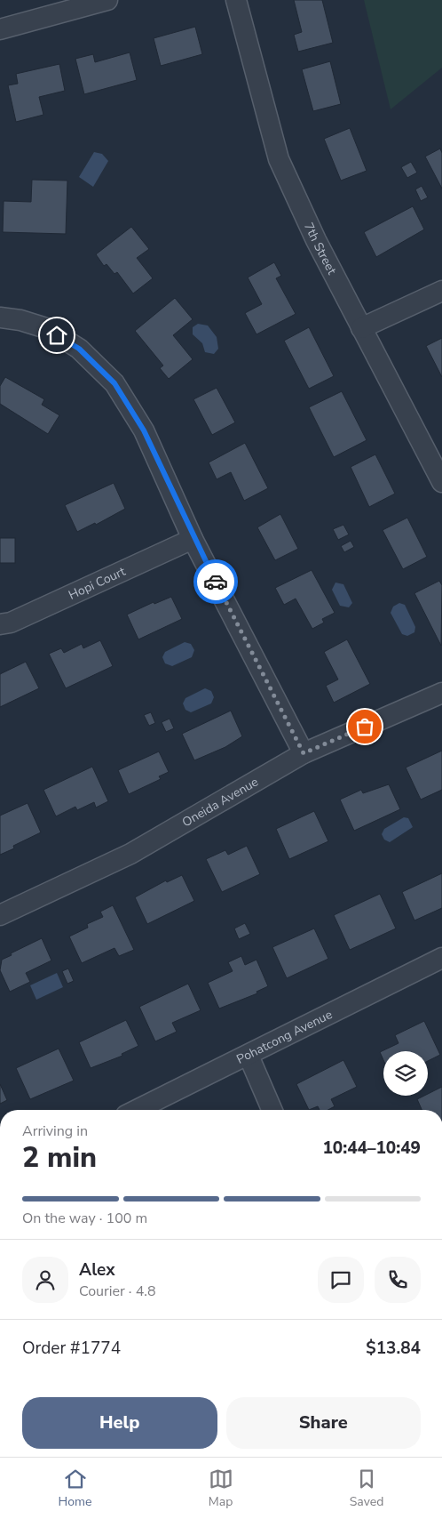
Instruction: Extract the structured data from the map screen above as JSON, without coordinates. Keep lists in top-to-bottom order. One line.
{"streets":{"street":["7th Street","Hopi Court","Oneida Avenue","Pohatcong Avenue"]},"page":{"heading":["2 min","Arriving in","10:44–10:49"],"panel":["Alex","Courier · 4.8","Order #1774","$13.84"],"bar":"On the way · 100 m","buttons":["Help","Share"],"tabs":["Home","Map","Saved"]}}
